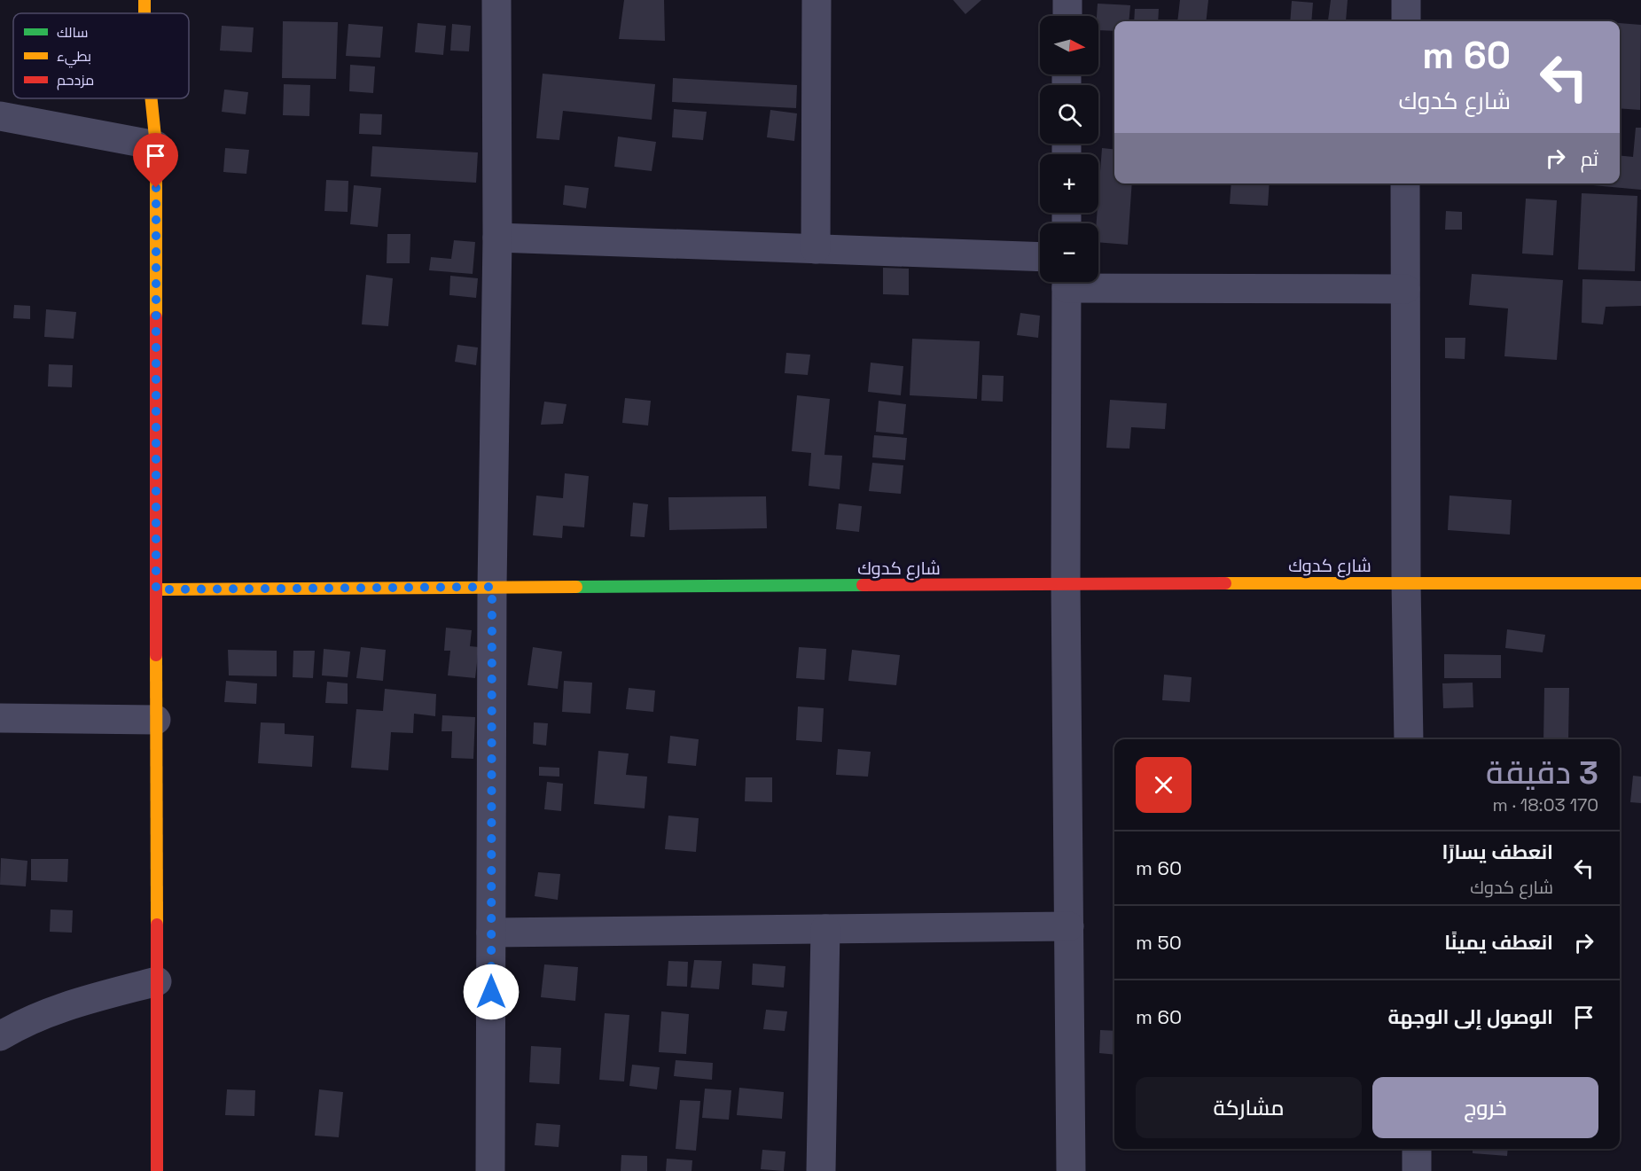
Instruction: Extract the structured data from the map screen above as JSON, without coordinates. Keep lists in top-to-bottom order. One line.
{"streets":{"street":["شارع كدوك"]},"legend":["سالك","بطيء","مزدحم"],"north":"right","page":{"map_buttons":["+","−"],"turn":["60 m","شارع كدوك"],"then":"ثم","heading":["3 دقيقة","170 m · 18:03"],"list":[{"name":"انعطف يسارًا","note":"شارع كدوك","value":"60 m"},{"name":"انعطف يمينًا","value":"50 m"},{"name":"الوصول إلى الوجهة","value":"60 m"}],"buttons":["خروج","مشاركة"]}}
